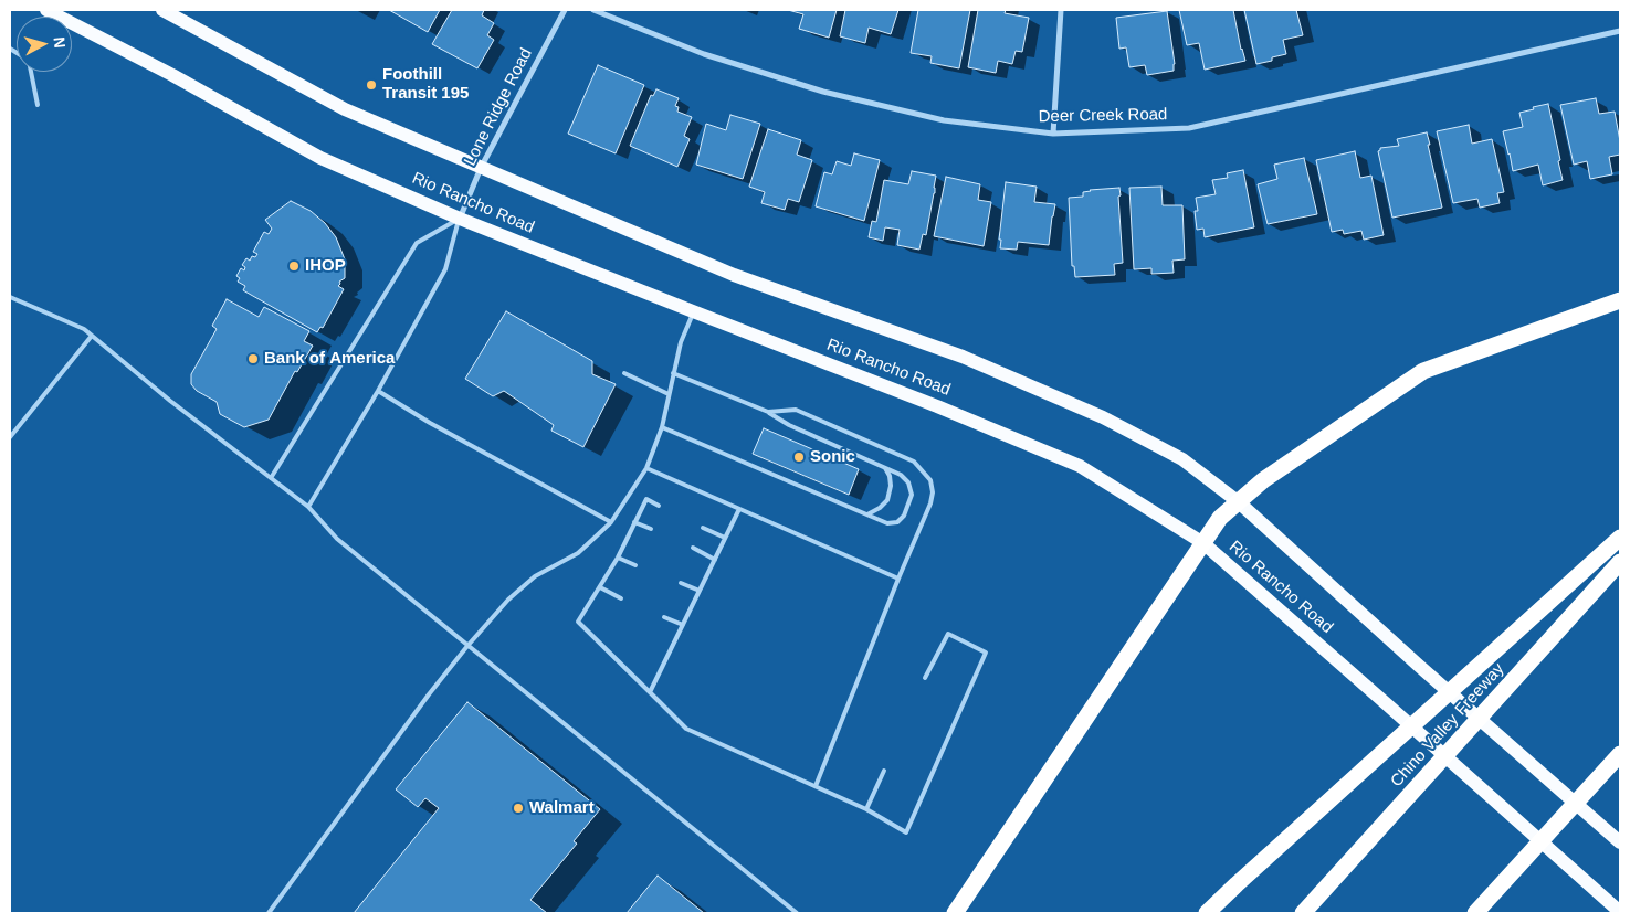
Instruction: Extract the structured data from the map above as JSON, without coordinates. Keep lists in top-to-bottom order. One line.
{"streets":{"highway":["Chino Valley Freeway"],"main road":["Rio Rancho Road"],"street":["Lone Ridge Road","Deer Creek Road"]},"crossings":[["Lone Ridge Road","Rio Rancho Road"]],"places":["Foothill Transit 195","IHOP","Bank of America","Sonic","Walmart"],"north":"right"}
